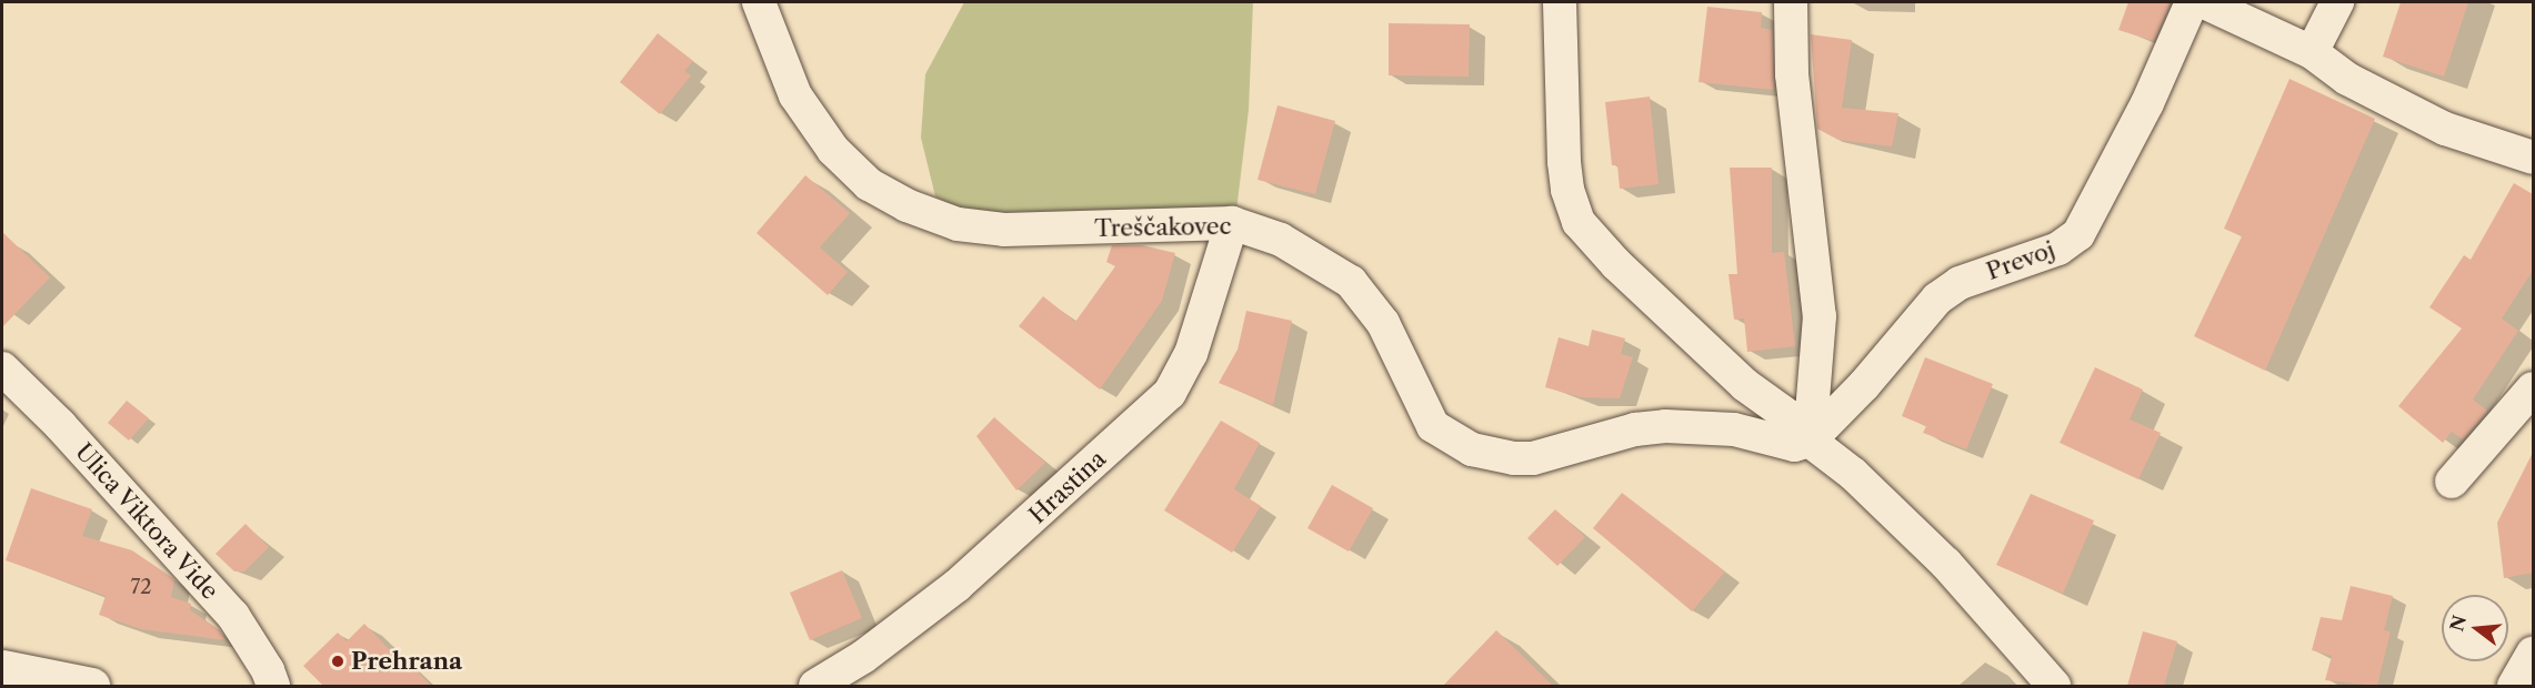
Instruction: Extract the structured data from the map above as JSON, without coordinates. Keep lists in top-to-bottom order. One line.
{"streets":{"street":["Treščakovec","Prevoj","Hrastina","Ulica Viktora Vide"]},"crossings":[["Treščakovec","Prevoj"],["Treščakovec","Hrastina"]],"places":["Prehrana"],"house_numbers":["72"],"north":"left"}
